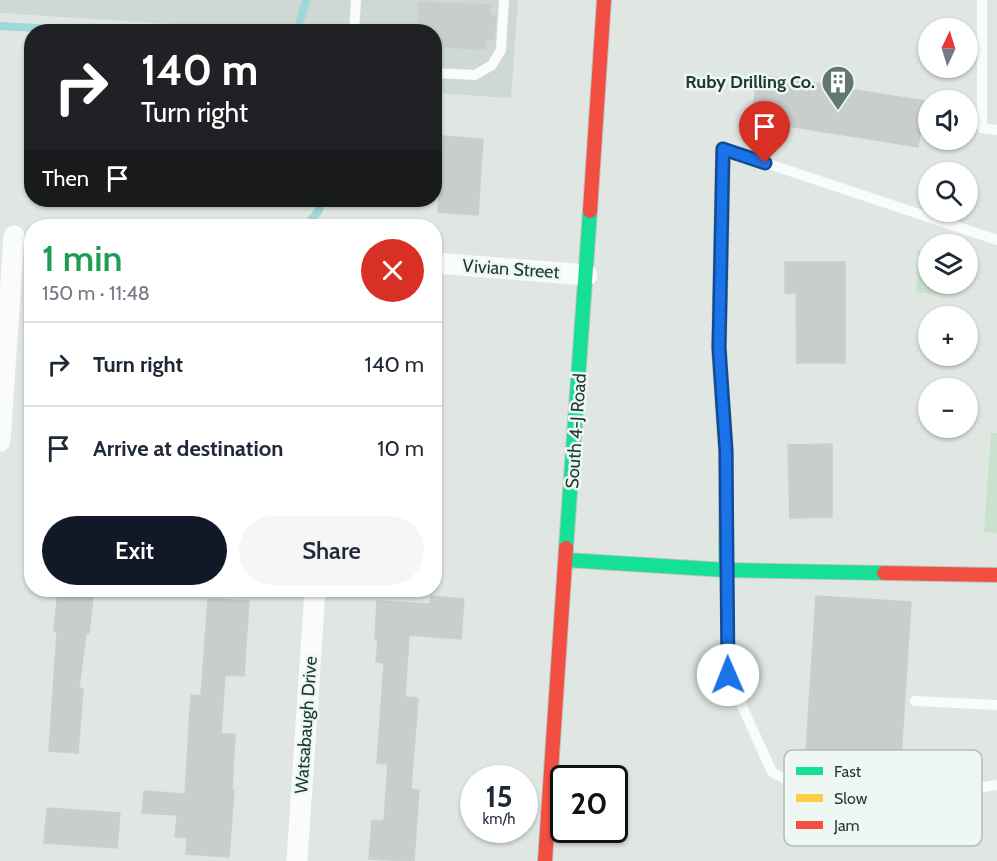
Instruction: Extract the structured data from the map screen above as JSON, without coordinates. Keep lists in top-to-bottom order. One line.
{"streets":{"main road":["South 4-J Road"],"street":["Vivian Street","Watsabaugh Drive"]},"crossings":[["Vivian Street","South 4-J Road"]],"places":{"building":["Ruby Drilling Co."]},"legend":["Fast","Slow","Jam"],"north":"top","page":{"map_buttons":["+","−"],"turn":["140 m","Turn right"],"then":"Then","heading":["1 min","150 m · 11:48"],"list":[{"name":"Turn right","value":"140 m"},{"name":"Arrive at destination","value":"10 m"}],"buttons":["Exit","Share"],"speed":"15 km/h","limit":"20"}}
